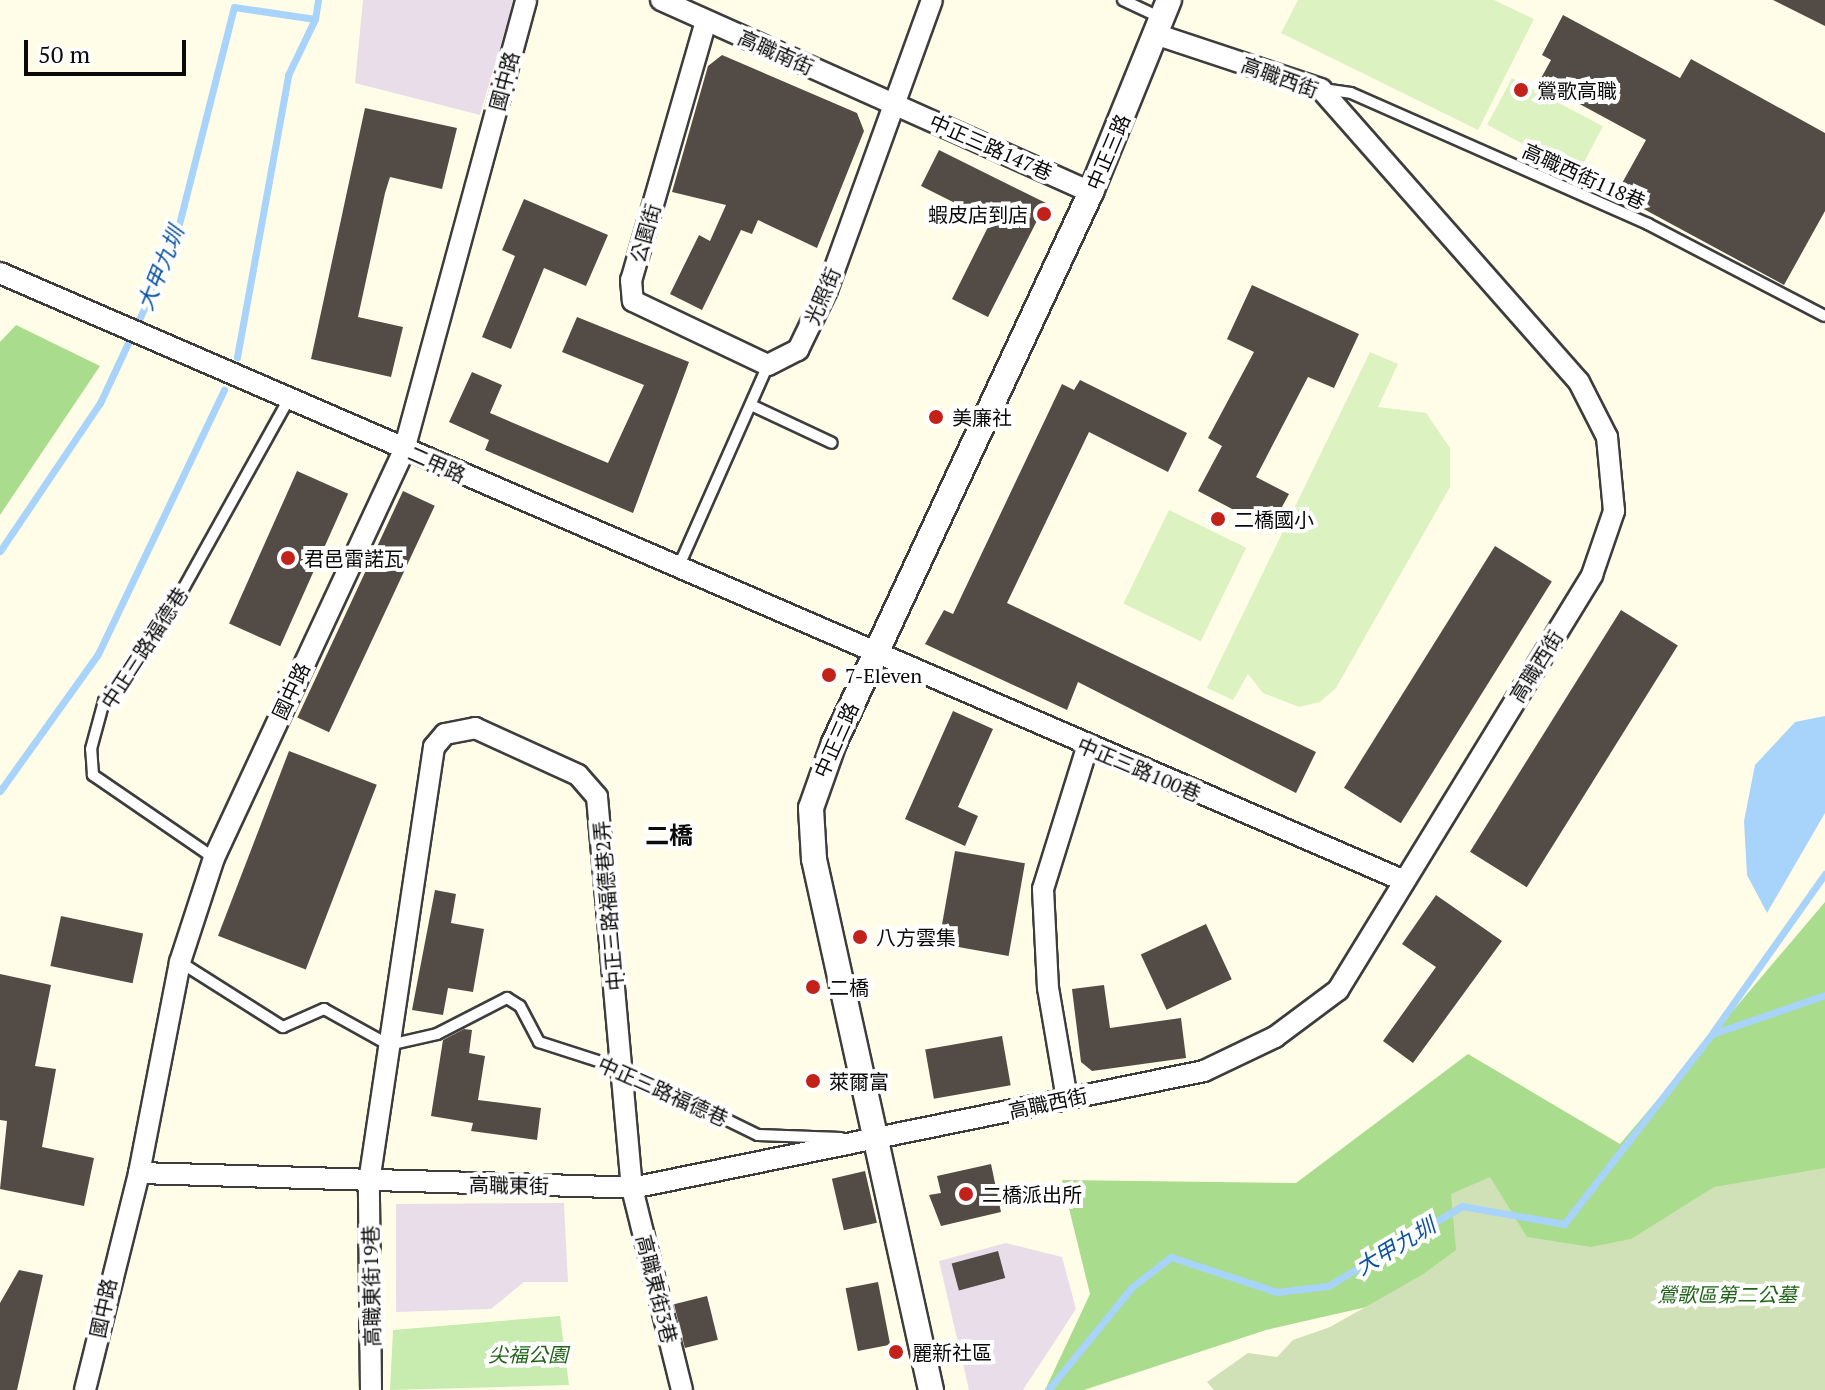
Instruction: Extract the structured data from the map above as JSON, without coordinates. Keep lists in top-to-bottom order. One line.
{"streets":{"street":["高職南街","高職西街","國中路","中正三路147巷","中正三路","公園街","光照街","二甲路","中正三路100巷","中正三路福德巷2弄","高職東街","高職東街19巷","高職東街3巷"],"lane":["高職西街118巷","中正三路福德巷"]},"crossings":[["高職南街","中正三路147巷"],["高職南街","公園街"],["高職南街","光照街"],["高職西街","中正三路"],["高職西街","高職西街118巷"],["高職西街","中正三路福德巷"],["高職西街","中正三路100巷"],["高職西街","高職東街"],["國中路","二甲路"],["國中路","中正三路福德巷"],["國中路","高職東街"],["中正三路147巷","中正三路"],["中正三路147巷","光照街"],["中正三路","二甲路"],["中正三路","中正三路福德巷"],["中正三路","中正三路100巷"],["中正三路","高職東街"],["公園街","光照街"],["二甲路","中正三路福德巷"],["二甲路","中正三路100巷"],["中正三路福德巷","中正三路福德巷2弄"],["中正三路福德巷","高職東街"],["中正三路福德巷2弄","高職東街"],["中正三路福德巷2弄","高職東街3巷"],["高職東街","高職東街19巷"],["高職東街","高職東街3巷"]],"districts":["二橋"],"water":["大甲九圳"],"parks":["鶯歌區第二公墓","尖福公園"],"places":["鶯歌高職","蝦皮店到店","美廉社","二橋國小","君邑雷諾瓦","7-Eleven","八方雲集","二橋","萊爾富","二橋派出所","麗新社區"],"scale_bar":"50 m"}
